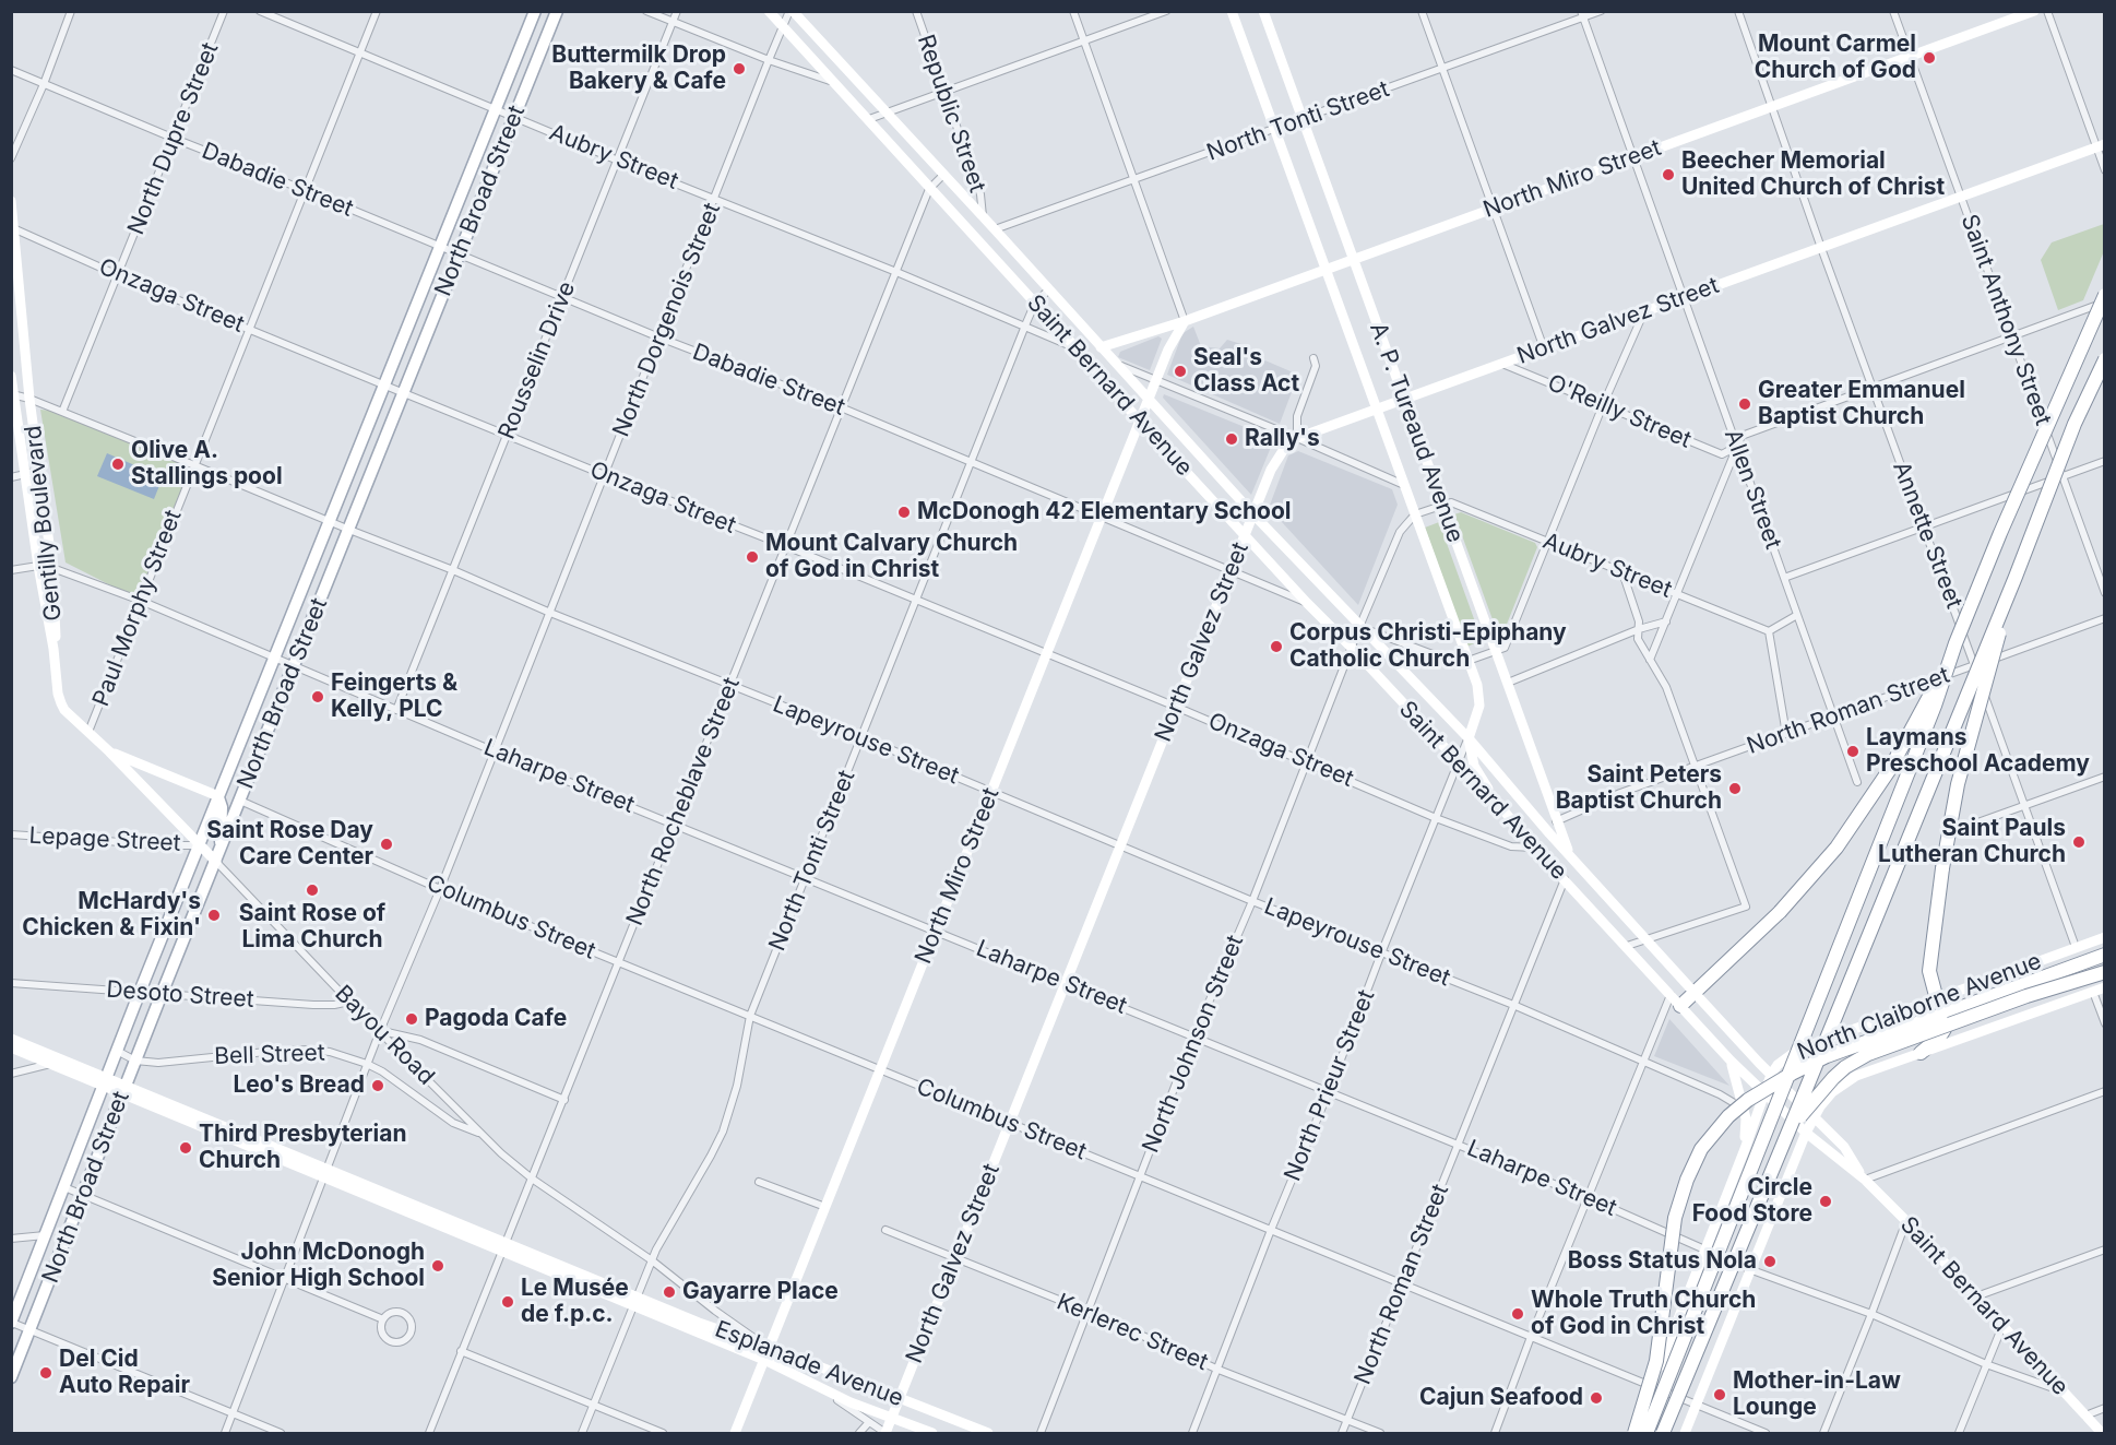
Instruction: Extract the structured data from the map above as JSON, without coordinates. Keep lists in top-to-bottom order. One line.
{"streets":{"main road":["North Broad Street"],"street":["Republic Street","North Tonti Street","North Dupre Street","Aubry Street","North Miro Street","Dabadie Street","Onzaga Street","North Dorgenois Street","Saint Anthony Street","North Galvez Street","Rousselin Drive","Saint Bernard Avenue","O'Reilly Street","A. P. Tureaud Avenue","Allen Street","Gentilly Boulevard","Annette Street","Paul Morphy Street","North Roman Street","Lapeyrouse Street","Laharpe Street","North Rocheblave Street","Lepage Street","Columbus Street","Desoto Street","North Claiborne Avenue","Bayou Road","North Johnson Street","Bell Street","North Prieur Street","Kerlerec Street","Esplanade Avenue"]},"crossings":[["Republic Street","Saint Bernard Avenue"],["North Tonti Street","Aubry Street"],["North Tonti Street","Dabadie Street"],["North Tonti Street","Onzaga Street"],["North Tonti Street","Saint Bernard Avenue"],["North Tonti Street","A. P. Tureaud Avenue"],["North Tonti Street","Allen Street"],["North Tonti Street","Lapeyrouse Street"],["North Tonti Street","Laharpe Street"],["North Tonti Street","Columbus Street"],["North Tonti Street","Bayou Road"],["North Tonti Street","Esplanade Avenue"],["North Dupre Street","Dabadie Street"],["North Dupre Street","Onzaga Street"],["North Dupre Street","Lapeyrouse Street"],["Aubry Street","North Broad Street"],["Aubry Street","North Dorgenois Street"],["Aubry Street","Rousselin Drive"],["Aubry Street","Saint Bernard Avenue"],["Aubry Street","A. P. Tureaud Avenue"],["Aubry Street","Paul Morphy Street"],["Aubry Street","North Rocheblave Street"],["North Miro Street","Dabadie Street"],["North Miro Street","Onzaga Street"],["North Miro Street","Saint Anthony Street"],["North Miro Street","Saint Bernard Avenue"],["North Miro Street","A. P. Tureaud Avenue"],["North Miro Street","Allen Street"],["North Miro Street","Annette Street"],["North Miro Street","Lapeyrouse Street"],["North Miro Street","Laharpe Street"],["North Miro Street","Columbus Street"],["North Miro Street","Bayou Road"],["North Miro Street","Esplanade Avenue"],["Dabadie Street","North Broad Street"],["Dabadie Street","North Dorgenois Street"],["Dabadie Street","North Galvez Street"],["Dabadie Street","Rousselin Drive"],["Dabadie Street","Saint Bernard Avenue"],["Dabadie Street","Paul Morphy Street"],["Dabadie Street","North Rocheblave Street"],["North Broad Street","Onzaga Street"],["North Broad Street","Lapeyrouse Street"],["North Broad Street","Laharpe Street"],["North Broad Street","Lepage Street"],["North Broad Street","Columbus Street"],["North Broad Street","Desoto Street"],["North Broad Street","Bayou Road"],["North Broad Street","Bell Street"],["North Broad Street","Esplanade Avenue"],["Onzaga Street","North Dorgenois Street"],["Onzaga Street","North Galvez Street"],["Onzaga Street","Rousselin Drive"],["Onzaga Street","Saint Bernard Avenue"],["Onzaga Street","Gentilly Boulevard"],["Onzaga Street","Paul Morphy Street"],["Onzaga Street","North Rocheblave Street"],["Onzaga Street","North Johnson Street"],["Onzaga Street","North Prieur Street"],["North Dorgenois Street","Saint Bernard Avenue"],["North Dorgenois Street","Lapeyrouse Street"],["North Dorgenois Street","Laharpe Street"],["North Dorgenois Street","Columbus Street"],["North Dorgenois Street","Bayou Road"],["North Dorgenois Street","Bell Street"],["North Dorgenois Street","Esplanade Avenue"],["Saint Anthony Street","North Galvez Street"],["North Galvez Street","Saint Bernard Avenue"],["North Galvez Street","O'Reilly Street"],["North Galvez Street","A. P. Tureaud Avenue"],["North Galvez Street","Allen Street"],["North Galvez Street","Annette Street"],["North Galvez Street","Lapeyrouse Street"],["North Galvez Street","Laharpe Street"],["North Galvez Street","Columbus Street"],["North Galvez Street","Kerlerec Street"],["North Galvez Street","Esplanade Avenue"],["Rousselin Drive","Lapeyrouse Street"],["Rousselin Drive","Laharpe Street"],["Saint Bernard Avenue","A. P. Tureaud Avenue"],["Saint Bernard Avenue","North Roman Street"],["Saint Bernard Avenue","Laharpe Street"],["Saint Bernard Avenue","North Rocheblave Street"],["Saint Bernard Avenue","North Claiborne Avenue"],["Saint Bernard Avenue","North Johnson Street"],["Saint Bernard Avenue","North Prieur Street"],["O'Reilly Street","Allen Street"],["A. P. Tureaud Avenue","North Roman Street"],["A. P. Tureaud Avenue","North Johnson Street"],["A. P. Tureaud Avenue","North Prieur Street"],["Allen Street","North Roman Street"],["Gentilly Boulevard","Lapeyrouse Street"],["Gentilly Boulevard","Laharpe Street"],["Gentilly Boulevard","Bayou Road"],["Annette Street","North Roman Street"],["Annette Street","North Claiborne Avenue"],["Paul Morphy Street","Lapeyrouse Street"],["Paul Morphy Street","Laharpe Street"],["Paul Morphy Street","Bayou Road"],["North Roman Street","Lapeyrouse Street"],["North Roman Street","Laharpe Street"],["North Roman Street","Columbus Street"],["North Roman Street","Kerlerec Street"],["Lapeyrouse Street","North Rocheblave Street"],["Lapeyrouse Street","North Johnson Street"],["Lapeyrouse Street","North Prieur Street"],["Laharpe Street","North Rocheblave Street"],["Laharpe Street","North Claiborne Avenue"],["Laharpe Street","North Johnson Street"],["Laharpe Street","North Prieur Street"],["North Rocheblave Street","Columbus Street"],["North Rocheblave Street","Bayou Road"],["North Rocheblave Street","Esplanade Avenue"],["Lepage Street","Bayou Road"],["Columbus Street","North Claiborne Avenue"],["Columbus Street","North Johnson Street"],["Columbus Street","North Prieur Street"],["Desoto Street","Bayou Road"],["Bayou Road","Bell Street"],["Bayou Road","Esplanade Avenue"],["North Johnson Street","Kerlerec Street"],["North Prieur Street","Kerlerec Street"]],"places":["Mount Carmel Church of God","Buttermilk Drop Bakery & Cafe","Beecher Memorial United Church of Christ","Seal's Class Act","Greater Emmanuel Baptist Church","Rally's","Olive A. Stallings pool","McDonogh 42 Elementary School","Mount Calvary Church of God in Christ","Corpus Christi-Epiphany Catholic Church","Feingerts & Kelly, PLC","Laymans Preschool Academy","Saint Peters Baptist Church","Saint Pauls Lutheran Church","Saint Rose Day Care Center","Saint Rose of Lima Church","McHardy's Chicken & Fixin'","Pagoda Cafe","Leo's Bread","Third Presbyterian Church","Circle Food Store","Boss Status Nola","John McDonogh Senior High School","Gayarre Place","Le Musée de f.p.c.","Whole Truth Church of God in Christ","Del Cid Auto Repair","Mother-in-Law Lounge","Cajun Seafood"]}
